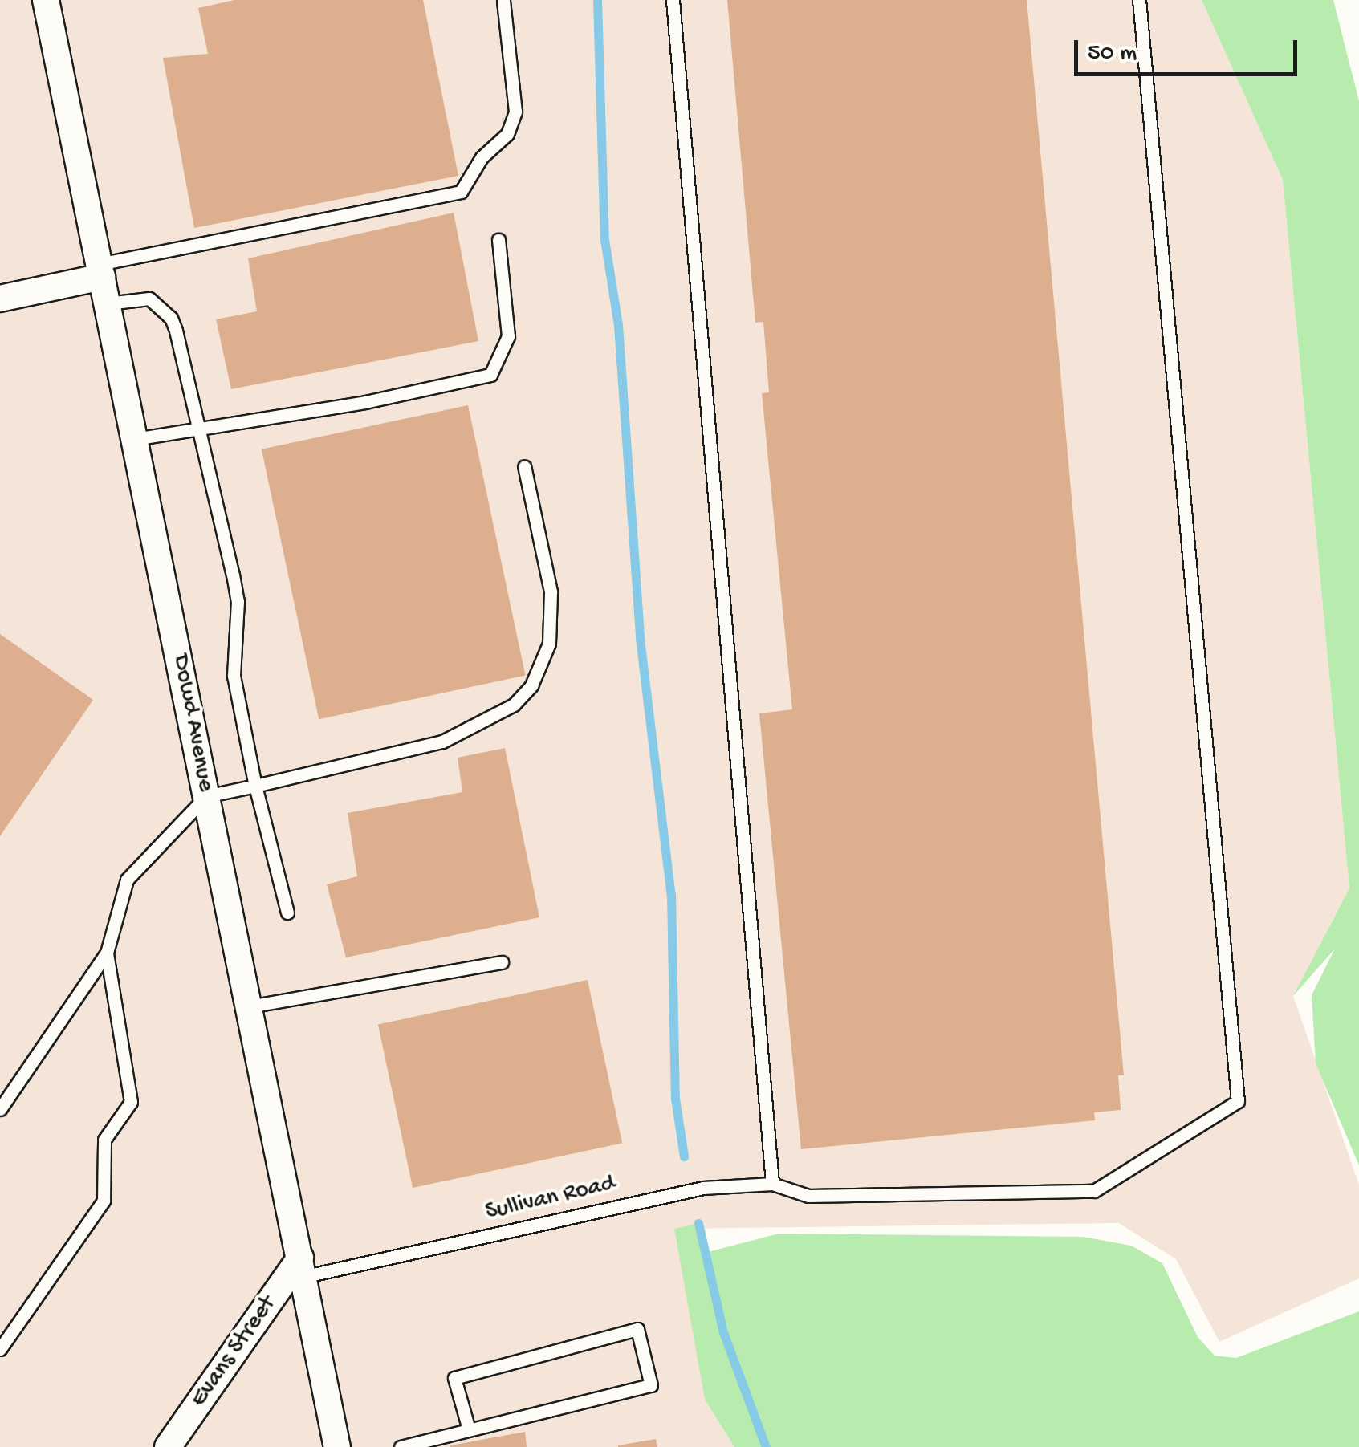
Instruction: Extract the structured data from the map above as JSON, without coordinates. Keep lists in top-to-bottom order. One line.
{"streets":{"street":["Dowd Avenue","Evans Street"],"lane":["Sullivan Road"]},"crossings":[["Dowd Avenue","Sullivan Road"],["Dowd Avenue","Evans Street"],["Sullivan Road","Evans Street"]],"scale_bar":"50 m"}
